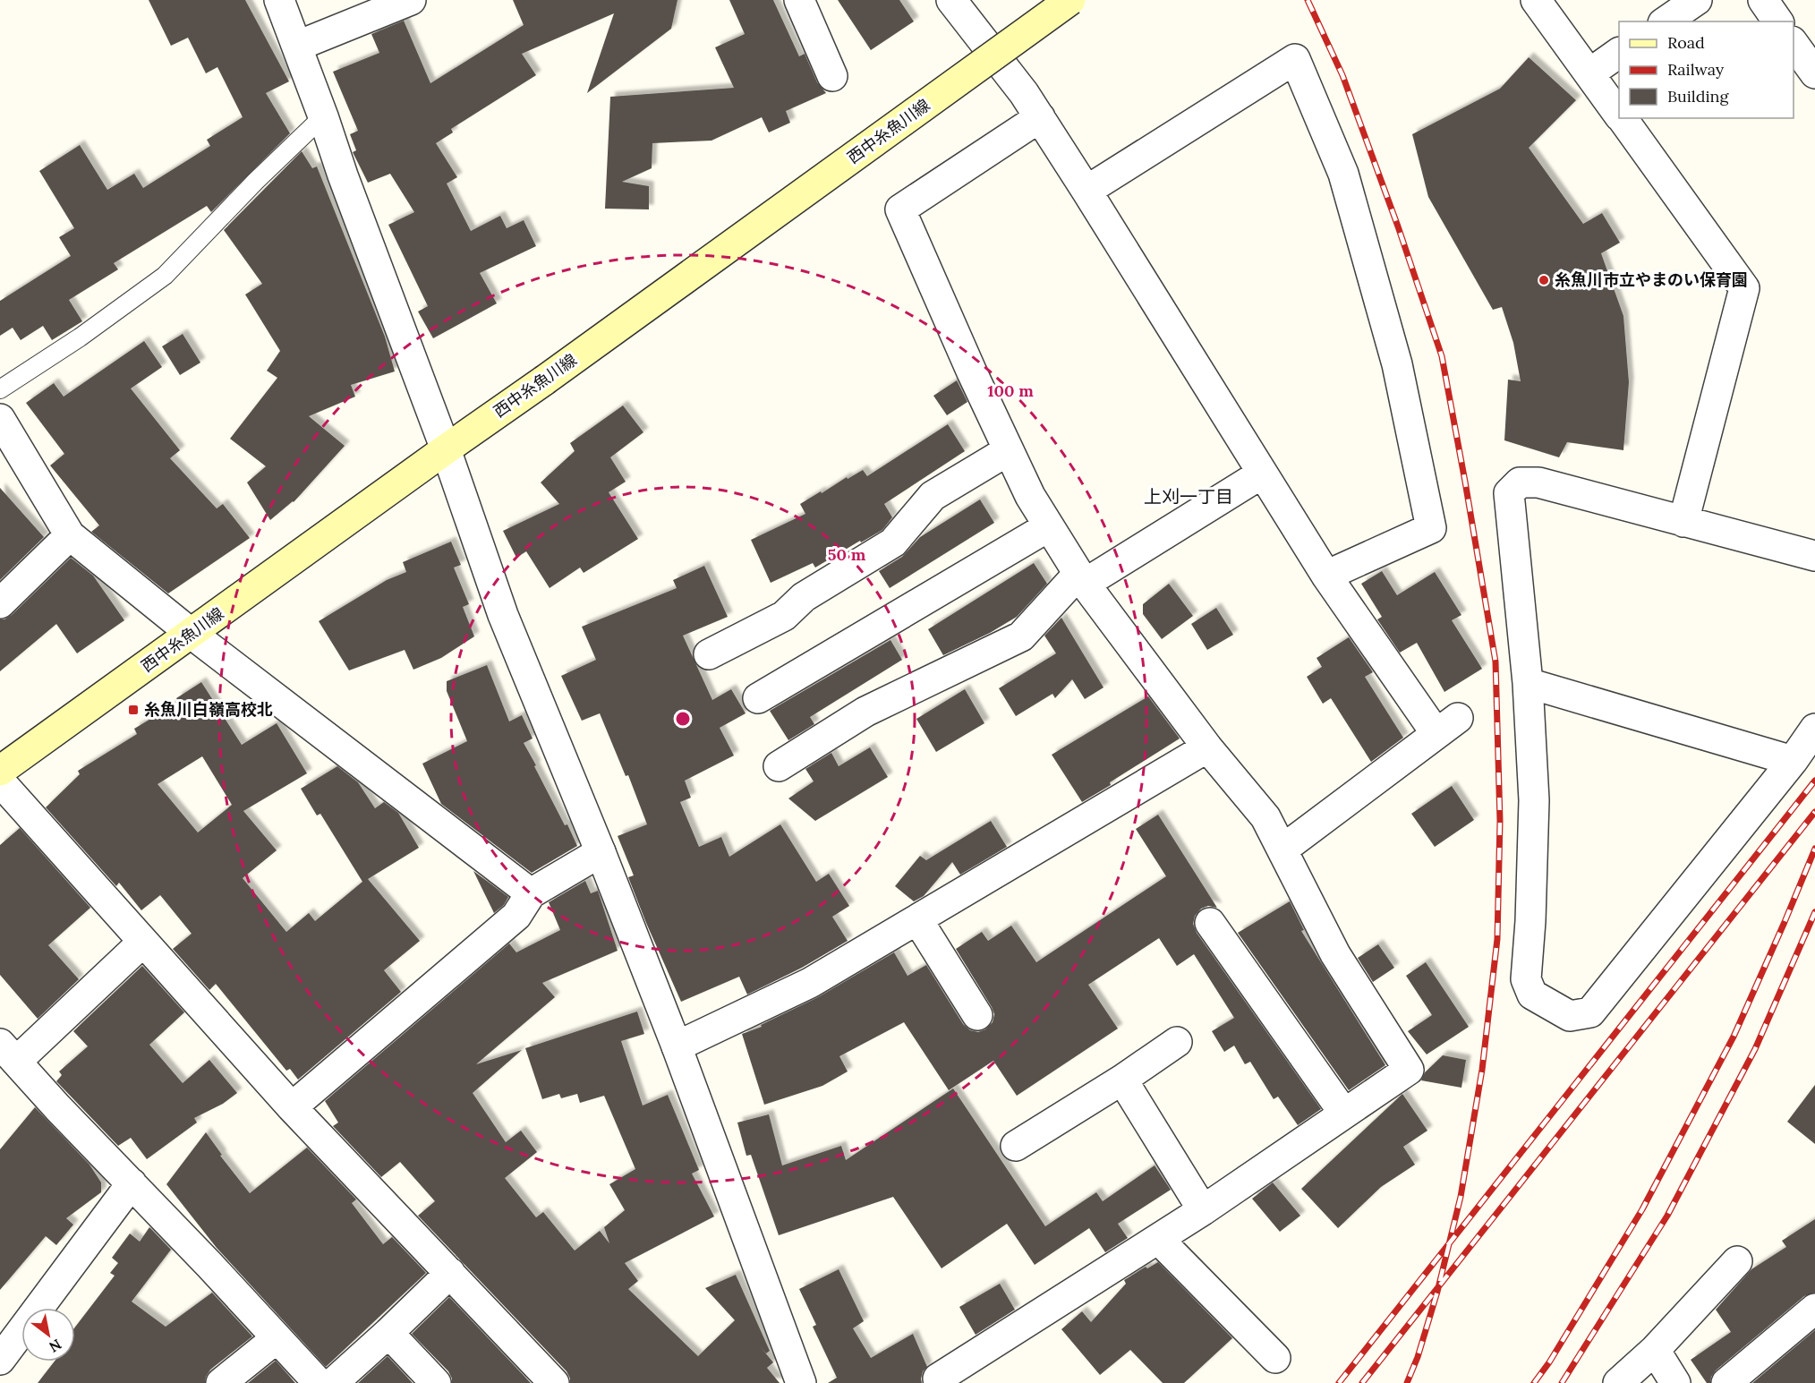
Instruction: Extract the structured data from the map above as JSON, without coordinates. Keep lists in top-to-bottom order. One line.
{"streets":{"main road":["西中糸魚川線"]},"districts":["上刈一丁目"],"places":{"other":["糸魚川市立やまのい保育園"],"transit":["糸魚川白嶺高校北"]},"legend":["Road","Railway","Building"],"north":"bottom right","rings":["100 m","50 m"]}
